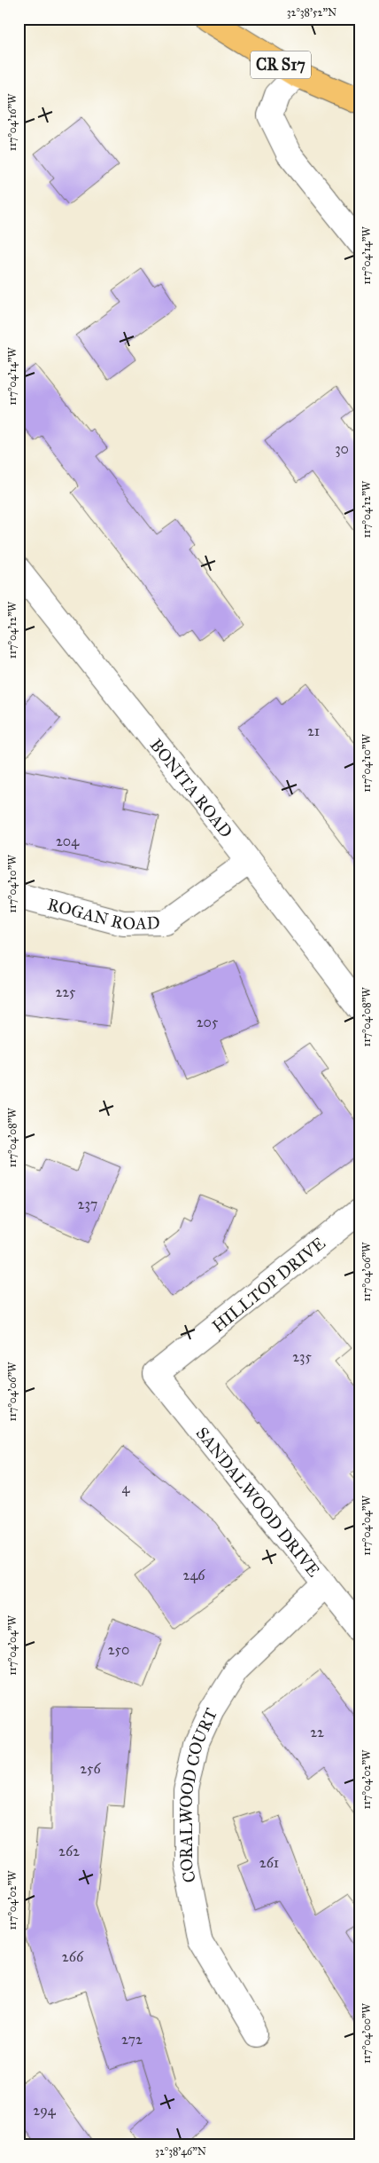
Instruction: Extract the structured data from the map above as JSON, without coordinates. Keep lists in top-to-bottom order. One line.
{"streets":{"main road":["CR S17"],"street":["BONITA ROAD","ROGAN ROAD","HILLTOP DRIVE","SANDALWOOD DRIVE","CORALWOOD COURT"]},"crossings":[["BONITA ROAD","ROGAN ROAD"],["HILLTOP DRIVE","SANDALWOOD DRIVE"],["SANDALWOOD DRIVE","CORALWOOD COURT"]],"house_numbers":["30","21","204","225","205","237","235","4","246","250","22","256","262","261","266","272","294"],"coordinates":["32°38'52\"N","117°04'16\"W","117°04'14\"W","117°04'12\"W","117°04'10\"W","117°04'08\"W","117°04'06\"W","117°04'04\"W","117°04'02\"W","117°04'00\"W","32°38'46\"N"]}
